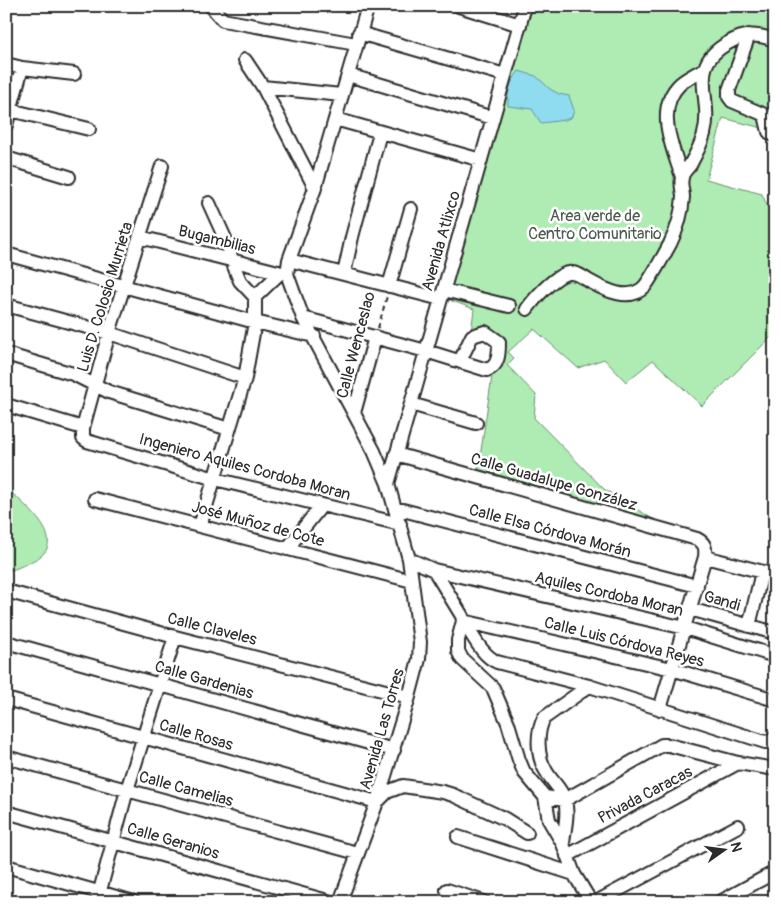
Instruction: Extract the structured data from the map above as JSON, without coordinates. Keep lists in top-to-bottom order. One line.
{"streets":{"street":["Bugambilias","Avenida Atlixco","Luis D. Colosio Murrieta","Calle Wenceslao","Ingeniero Aquiles Cordoba Moran","Calle Guadalupe González","José Muñoz de Cote","Calle Elsa Córdova Morán","Aquiles Cordoba Moran","Gandi","Calle Claveles","Calle Luis Córdova Reyes","Calle Gardenias","Avenida Las Torres","Calle Rosas","Calle Camelias","Privada Caracas","Calle Geranios"]},"crossings":[["Bugambilias","Luis D. Colosio Murrieta"],["Bugambilias","Avenida Las Torres"],["Avenida Atlixco","Calle Guadalupe González"],["Avenida Atlixco","Avenida Las Torres"],["Luis D. Colosio Murrieta","Ingeniero Aquiles Cordoba Moran"],["Calle Wenceslao","Avenida Las Torres"],["Ingeniero Aquiles Cordoba Moran","Avenida Las Torres"],["José Muñoz de Cote","Avenida Las Torres"],["Calle Elsa Córdova Morán","Avenida Las Torres"],["Aquiles Cordoba Moran","Avenida Las Torres"],["Calle Claveles","Avenida Las Torres"],["Calle Gardenias","Avenida Las Torres"],["Avenida Las Torres","Calle Rosas"],["Avenida Las Torres","Calle Camelias"]],"parks":["Area verde de Centro Comunitario"],"north":"right"}
